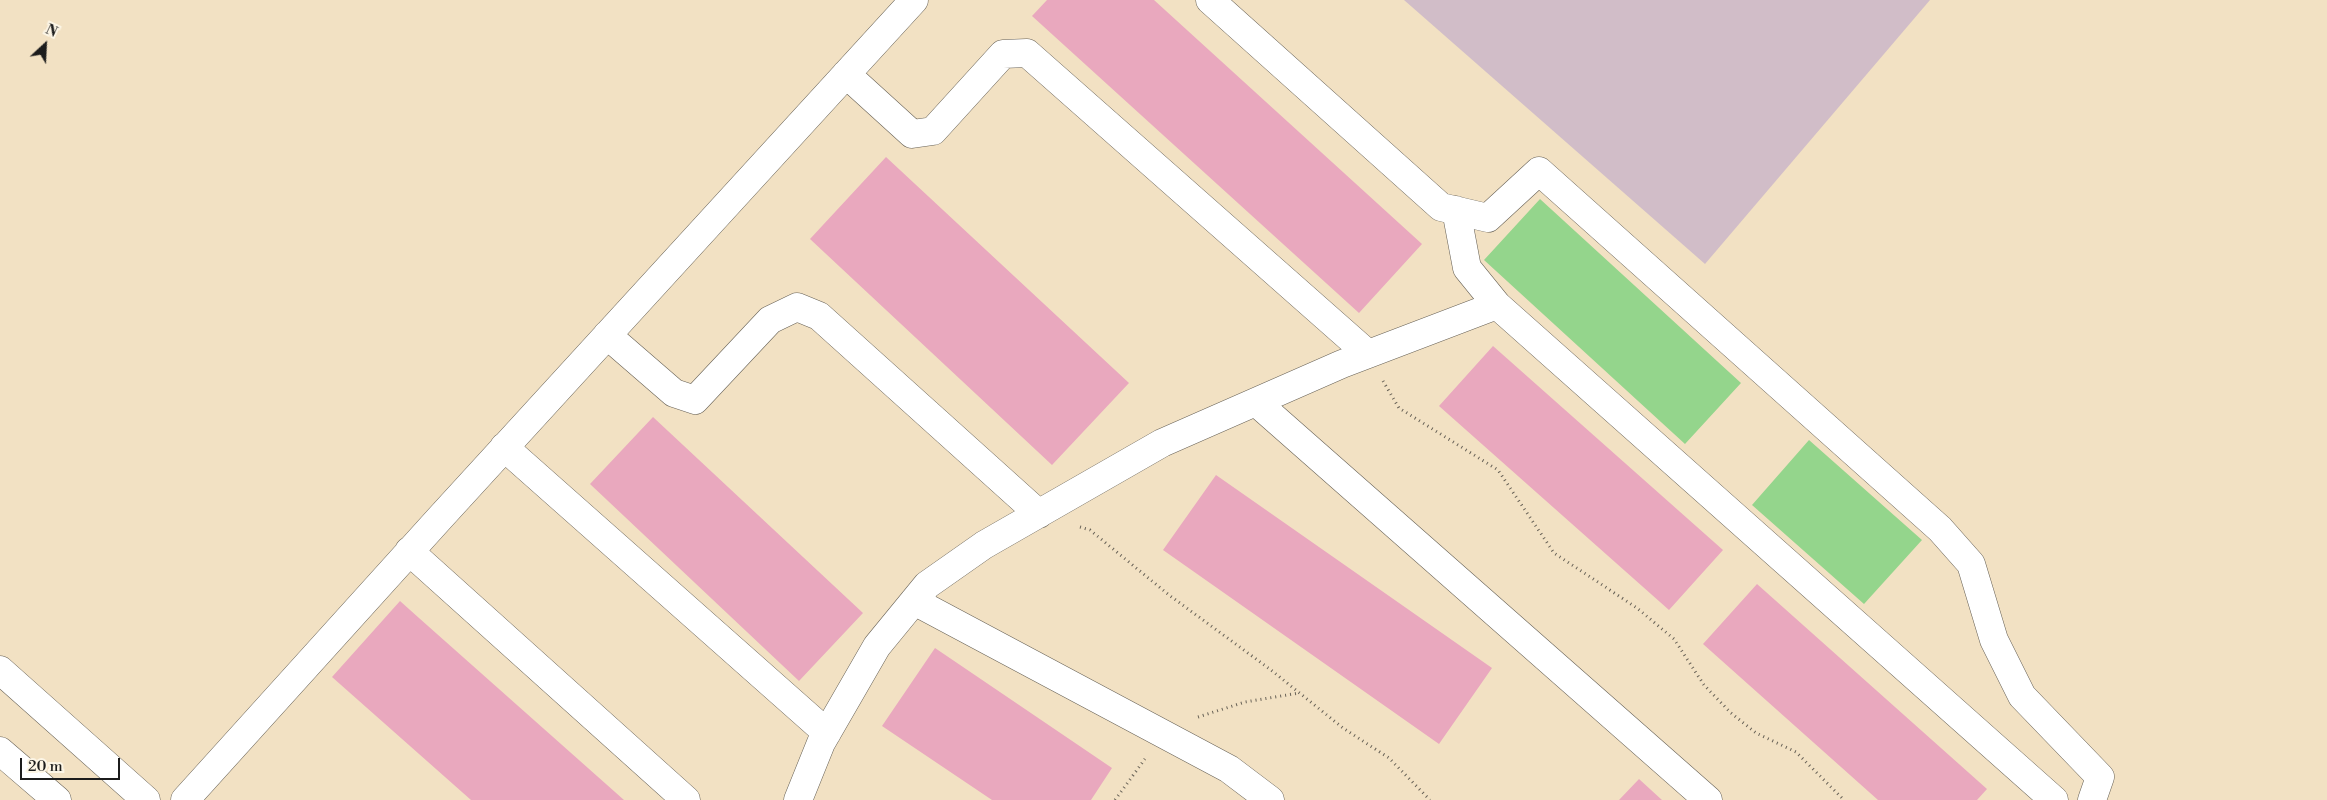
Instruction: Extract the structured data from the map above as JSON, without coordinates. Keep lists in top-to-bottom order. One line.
{"scale_bar":"20 m","north":"top right"}
